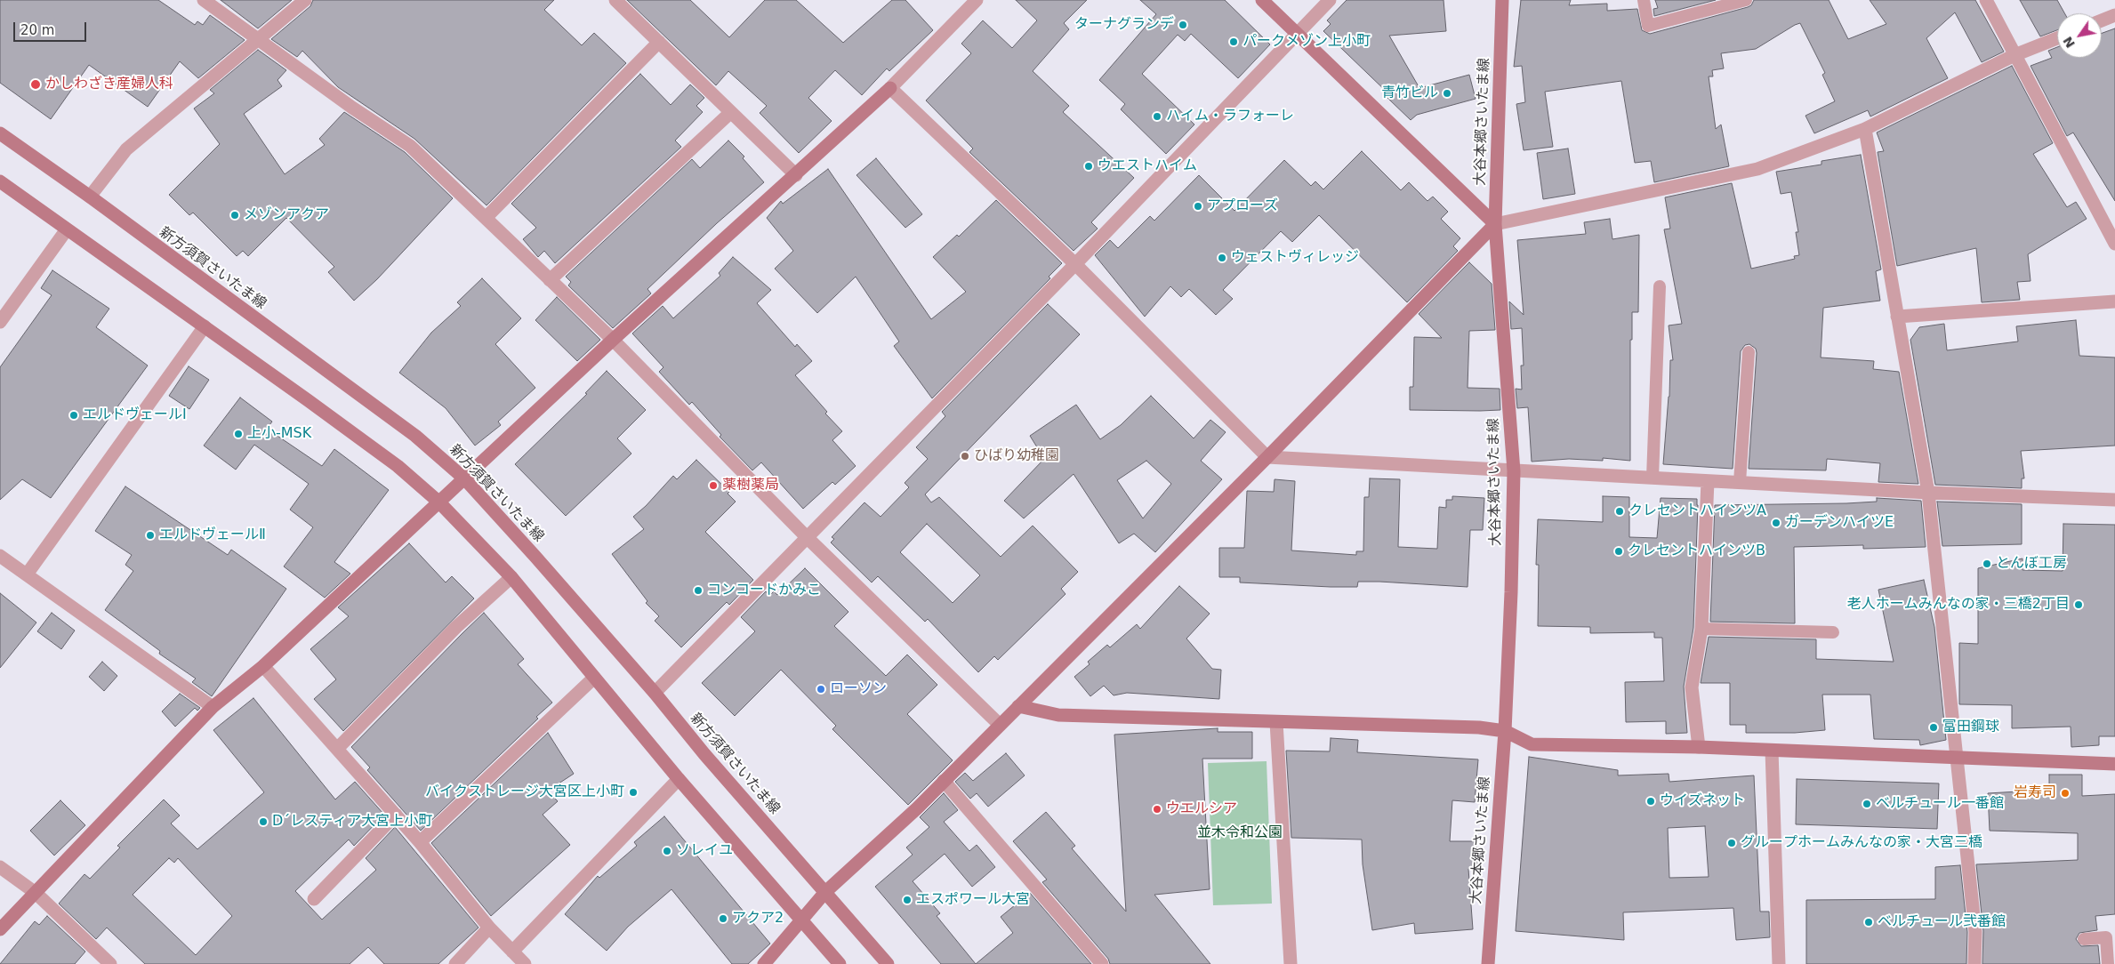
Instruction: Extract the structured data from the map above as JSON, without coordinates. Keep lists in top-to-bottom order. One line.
{"streets":{"street":["大谷本郷さいたま線","新方須賀さいたま線"]},"parks":["並木令和公園"],"places":["ターナグランデ","パークメゾン上小町","かしわざき産婦人科","青竹ビル","ハイム・ラフォーレ","ウエストハイム","アプローズ","メゾンアクア","ウェストヴィレッジ","エルドヴェールⅠ","上小-MSK","ひばり幼稚園","薬樹薬局","クレセントハインツA","ガーデンハイツE","エルドヴェールⅡ","クレセントハインツB","とんぼ工房","コンコードかみこ","老人ホームみんなの家・三橋2丁目","ローソン","富田鋼球","バイクストレージ大宮区上小町","岩寿司","ウイズネット","ベルチュール一番館","ウエルシア","D´レスティア大宮上小町","グループホームみんなの家・大宮三橋","ソレイユ","エスポワール大宮","アクア2","ベルチュール弐番館"],"scale_bar":"20 m","north":"bottom left"}
